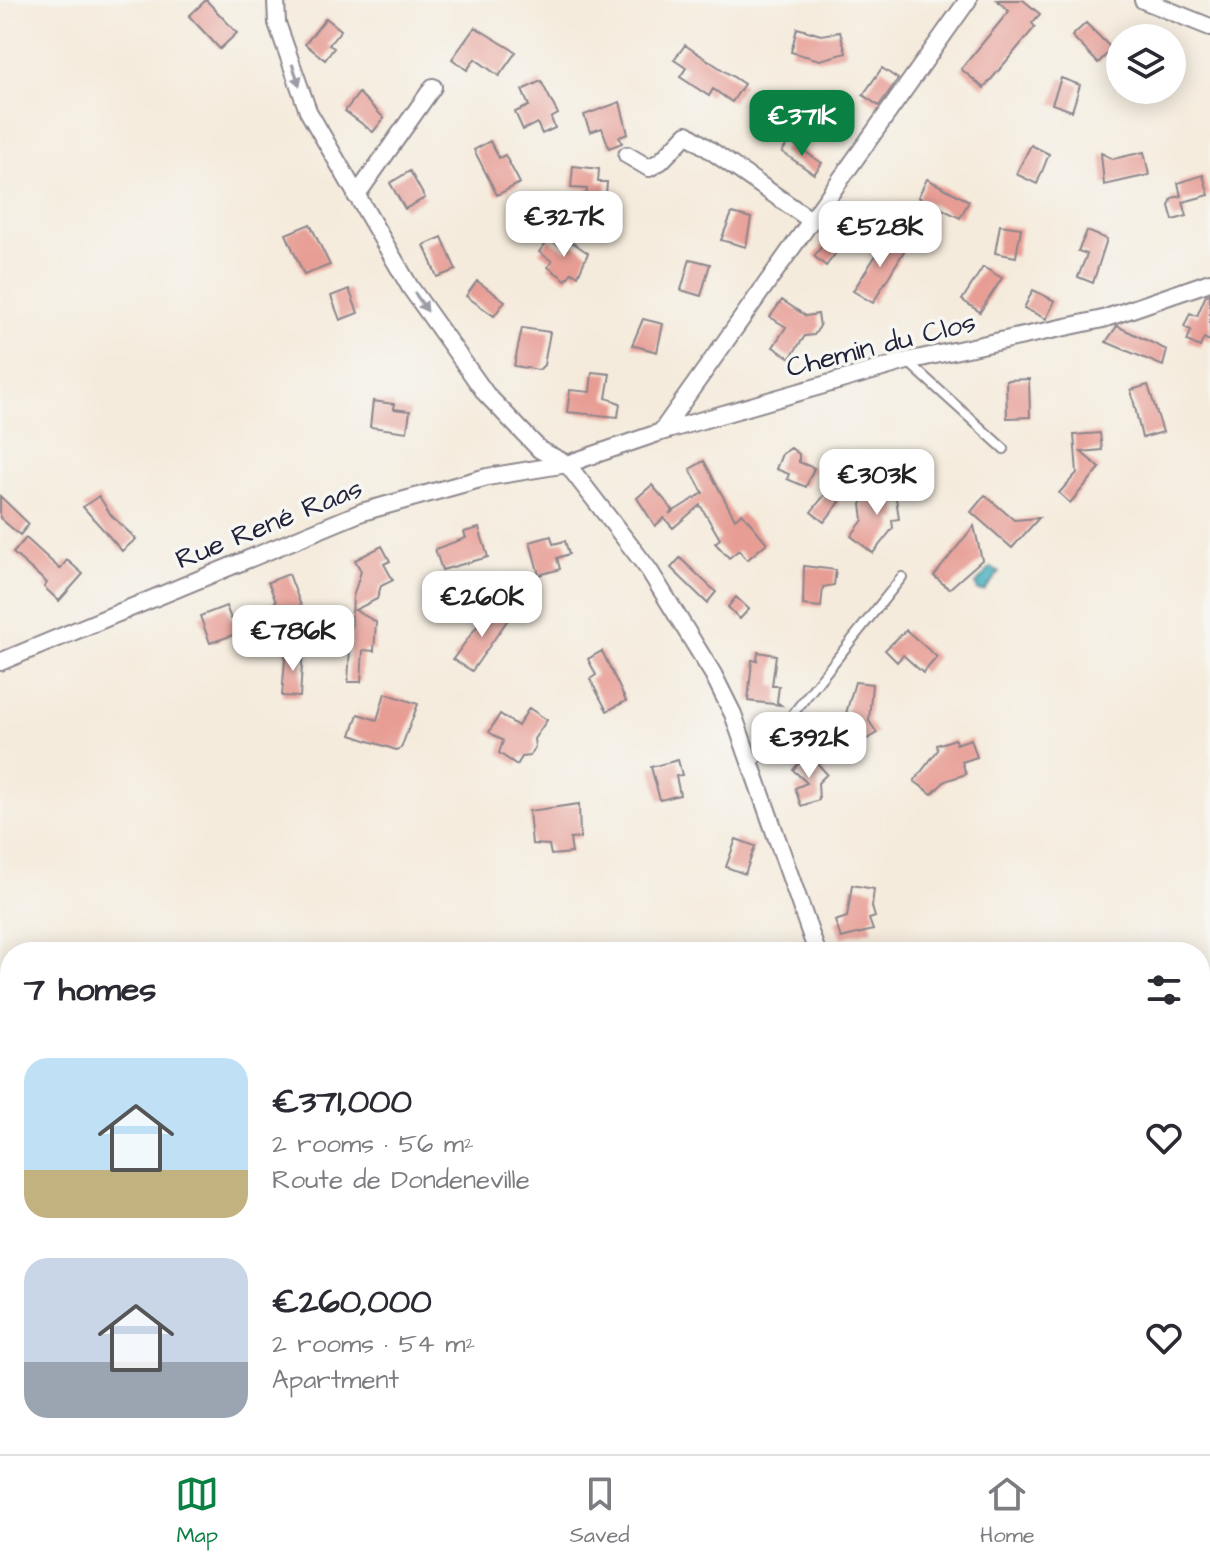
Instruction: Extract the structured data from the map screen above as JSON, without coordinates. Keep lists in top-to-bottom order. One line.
{"streets":{"street":["Chemin du Clos","Rue René Raas"]},"crossings":[["Chemin du Clos","Rue René Raas"]],"page":{"price":["€371K","€327K","€528K","€303K","€260K","€786K","€392K"],"heading":"7 homes","list":[{"name":"€371,000","note":"2 rooms · 56 m² · Route de Dondeneville"},{"name":"€260,000","note":"2 rooms · 54 m² · Apartment"}],"tabs":["Map","Saved","Home"]}}
